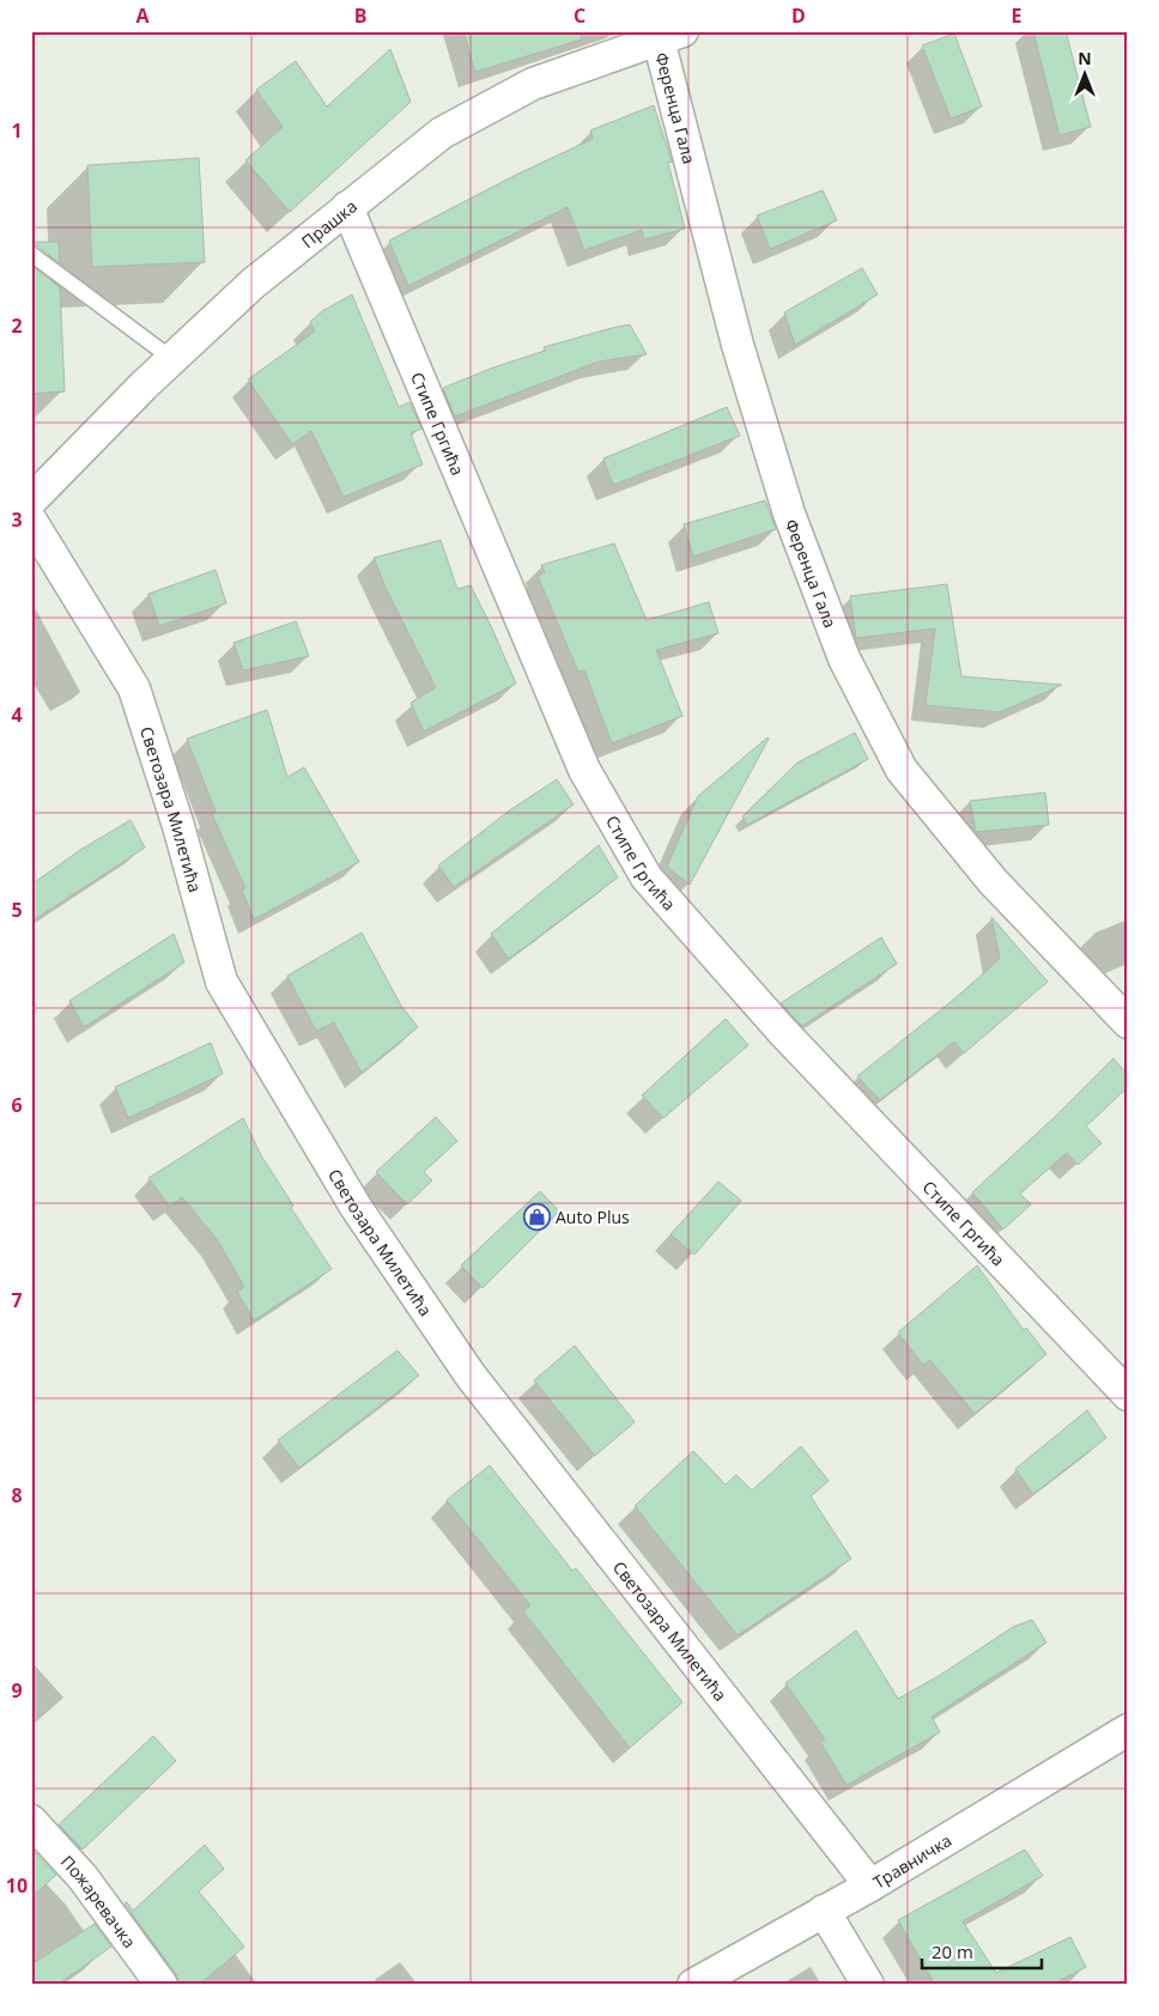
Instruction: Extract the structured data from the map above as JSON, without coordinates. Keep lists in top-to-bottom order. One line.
{"streets":{"street":["Ференца Гала","Прашка","Стипе Гргића","Светозара Милетића","Травничка","Пожаревачка"]},"crossings":[["Ференца Гала","Прашка"],["Прашка","Стипе Гргића"],["Светозара Милетића","Травничка"]],"places":{"shop":["Auto Plus"]},"scale_bar":"20 m","north":"top","grid":{"columns":["A","B","C","D","E"],"rows":["1","2","3","4","5","6","7","8","9","10"]}}
